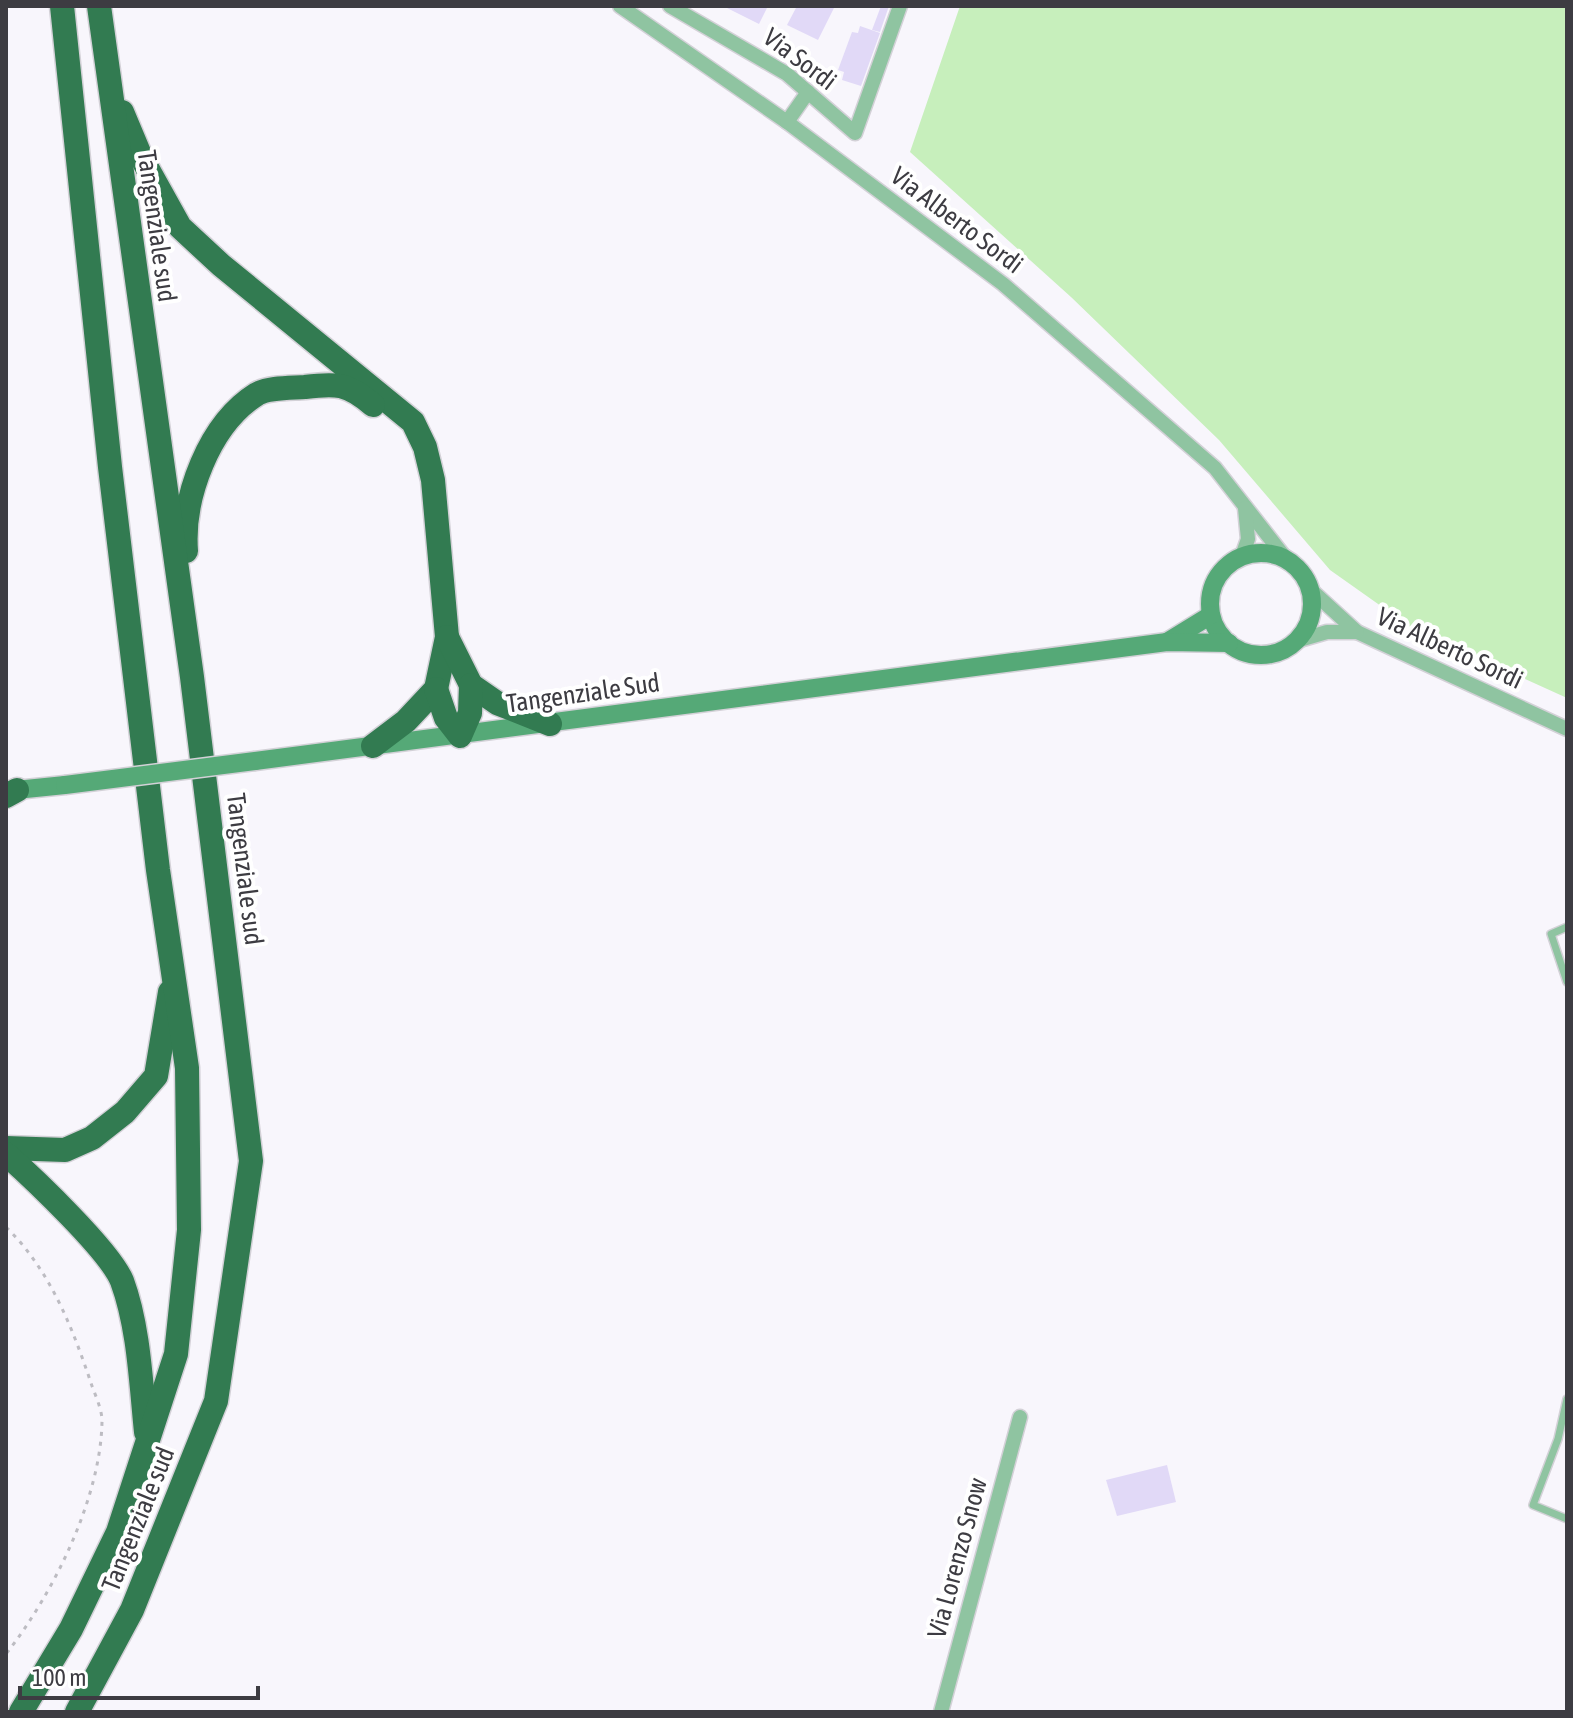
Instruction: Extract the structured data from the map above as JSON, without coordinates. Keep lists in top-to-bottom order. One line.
{"streets":{"highway":["Tangenziale sud"],"street":["Via Sordi","Via Alberto Sordi","Tangenziale Sud","Via Lorenzo Snow"]},"crossings":[["Via Alberto Sordi","Tangenziale Sud"]],"scale_bar":"100 m"}
